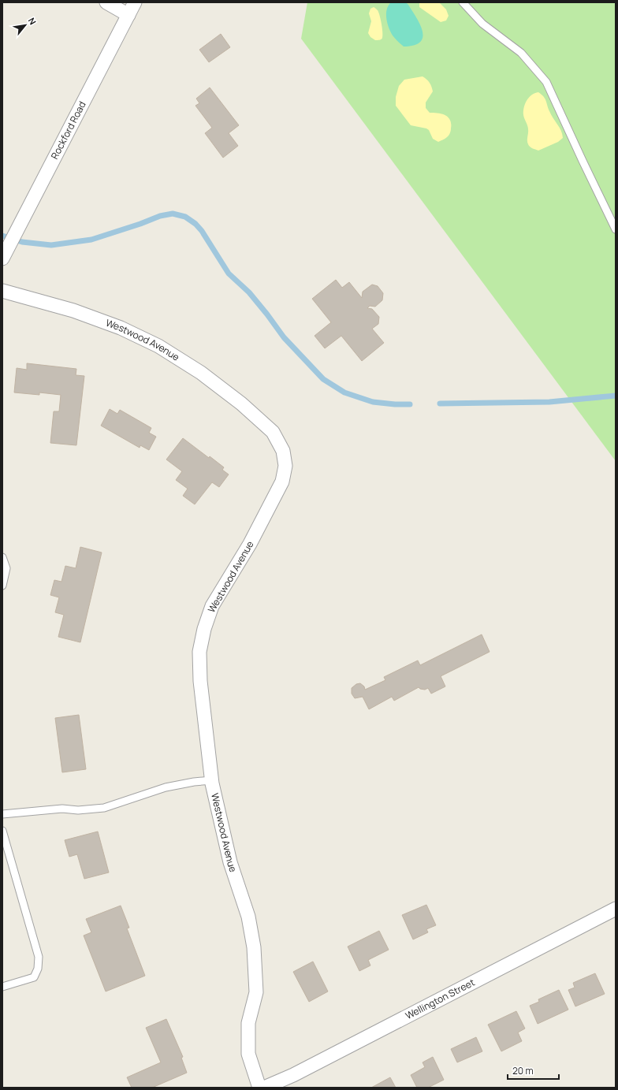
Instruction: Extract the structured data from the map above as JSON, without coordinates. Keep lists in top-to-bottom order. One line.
{"streets":{"street":["Rockford Road","Westwood Avenue","Wellington Street"]},"scale_bar":"20 m","north":"top right"}
